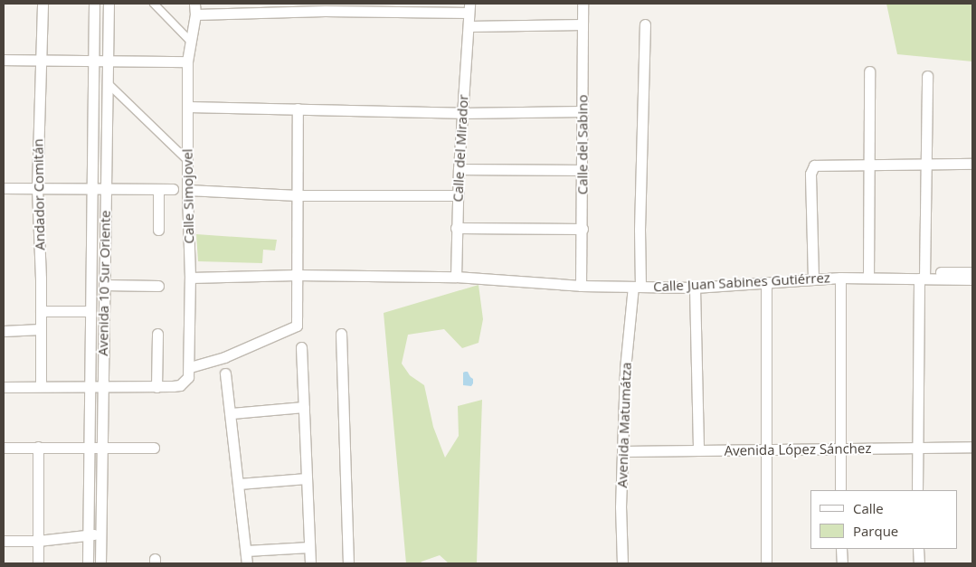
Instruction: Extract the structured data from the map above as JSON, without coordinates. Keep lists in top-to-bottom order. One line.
{"streets":{"street":["Calle del Sabino","Calle del Mirador","Andador Comitán","Calle Simojovel","Calle Juan Sabines Gutiérrez","Avenida 10 Sur Oriente","Avenida Matumátza","Avenida López Sánchez"]},"crossings":[["Calle del Sabino","Calle Juan Sabines Gutiérrez"],["Calle del Mirador","Calle Juan Sabines Gutiérrez"],["Calle Juan Sabines Gutiérrez","Avenida Matumátza"],["Avenida Matumátza","Avenida López Sánchez"]],"legend":["Calle","Parque"]}
